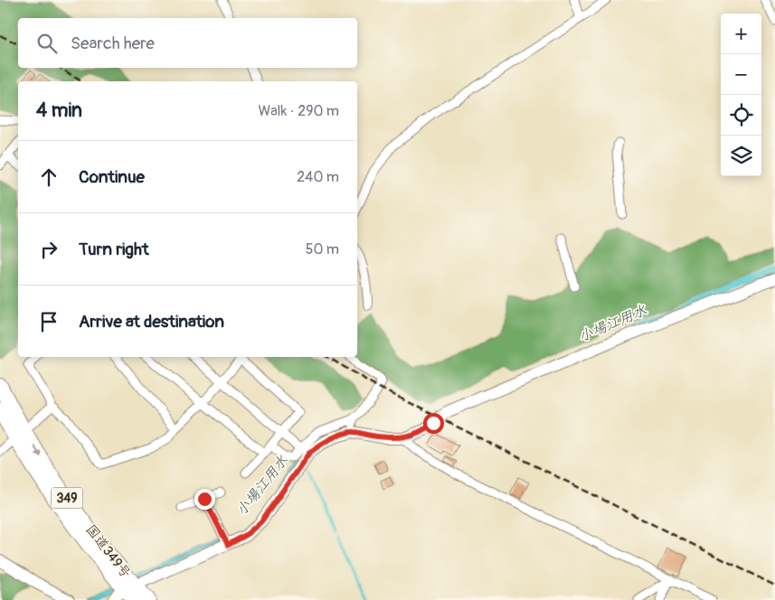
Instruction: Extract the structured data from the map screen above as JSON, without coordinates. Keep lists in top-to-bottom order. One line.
{"streets":{"highway":["349","国道349号"]},"water":["小場江用水"],"page":{"map_buttons":["+","−"],"search":"Search here","heading":["4 min","Walk · 290 m"],"list":[["Continue","240 m"],["Turn right","50 m"],"Arrive at destination"]}}
